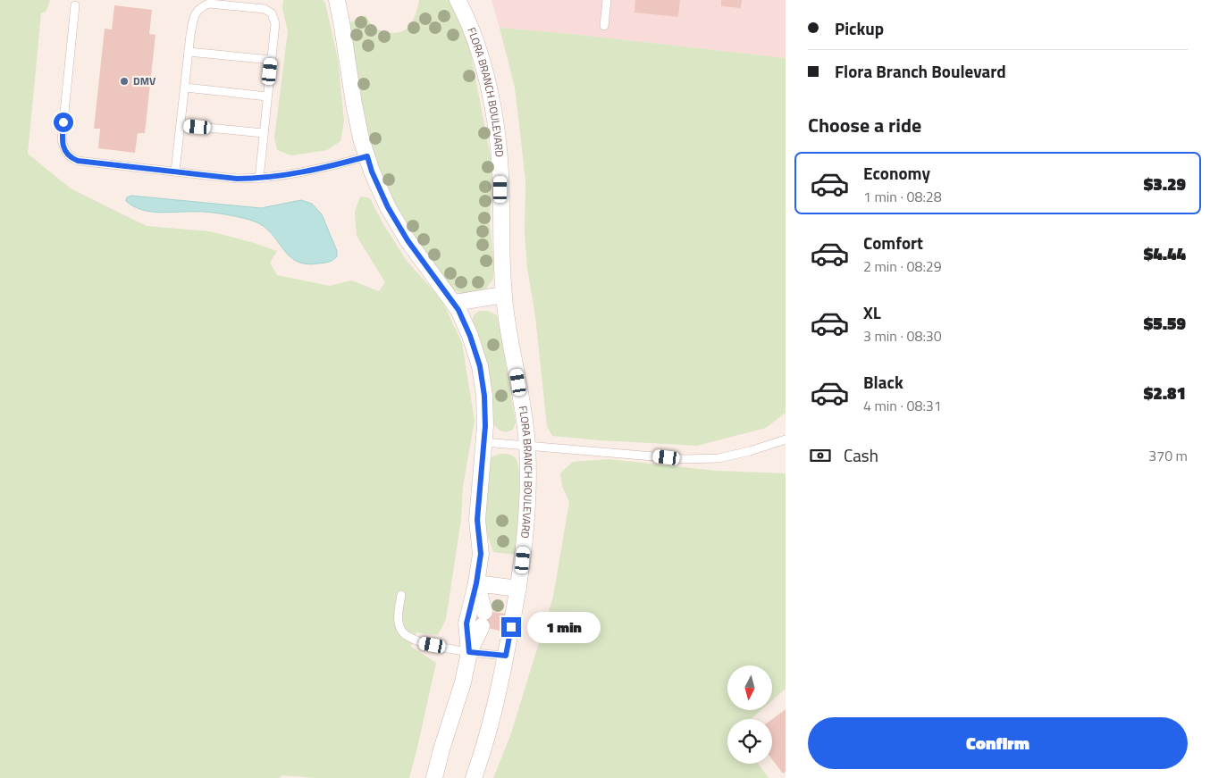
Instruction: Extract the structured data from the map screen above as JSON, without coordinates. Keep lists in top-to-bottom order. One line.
{"streets":{"street":["FLORA BRANCH BOULEVARD"]},"places":["DMV"],"north":"bottom","page":{"banner":["Pickup","Flora Branch Boulevard"],"heading":"Choose a ride","list":[{"name":"Economy","note":"1 min · 08:28","value":"$3.29"},{"name":"Comfort","note":"2 min · 08:29","value":"$4.44"},{"name":"XL","note":"3 min · 08:30","value":"$5.59"},{"name":"Black","note":"4 min · 08:31","value":"$2.81"}],"pay":["Cash","370 m"],"bubble":"1 min","buttons":"Confirm"}}
